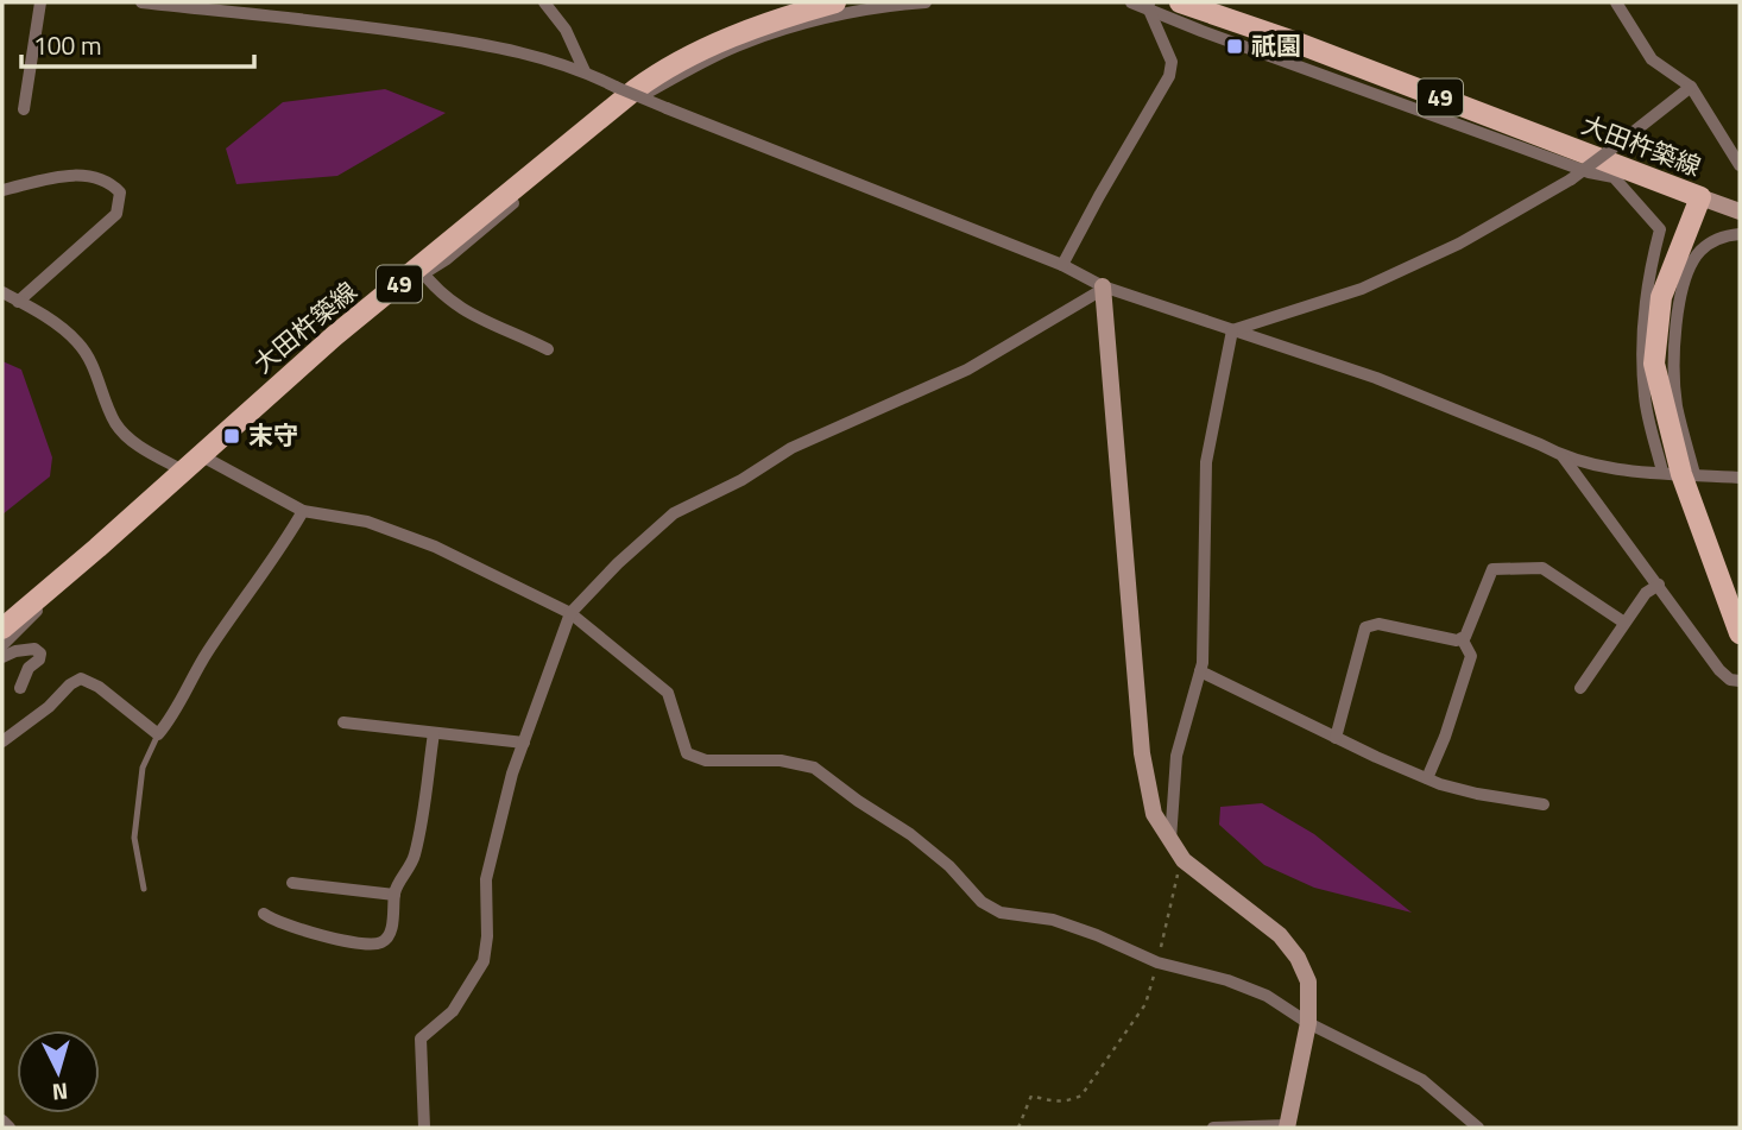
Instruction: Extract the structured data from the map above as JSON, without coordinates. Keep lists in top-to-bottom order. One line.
{"streets":{"main road":["49","大田杵築線"]},"places":{"transit":["祇園","末守"]},"scale_bar":"100 m","north":"bottom"}
